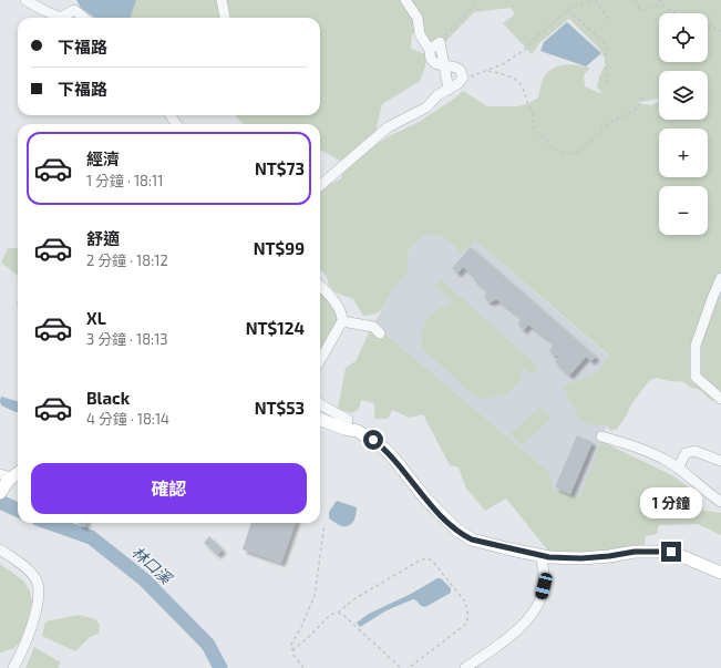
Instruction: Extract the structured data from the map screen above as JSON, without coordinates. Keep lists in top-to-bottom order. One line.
{"water":["林口溪"],"page":{"map_buttons":["+","−"],"banner":["下福路","下福路"],"list":[{"name":"經濟","note":"1 分鐘 · 18:11","value":"NT$73"},{"name":"舒適","note":"2 分鐘 · 18:12","value":"NT$99"},{"name":"XL","note":"3 分鐘 · 18:13","value":"NT$124"},{"name":"Black","note":"4 分鐘 · 18:14","value":"NT$53"}],"buttons":"確認","bubble":"1 分鐘"}}
